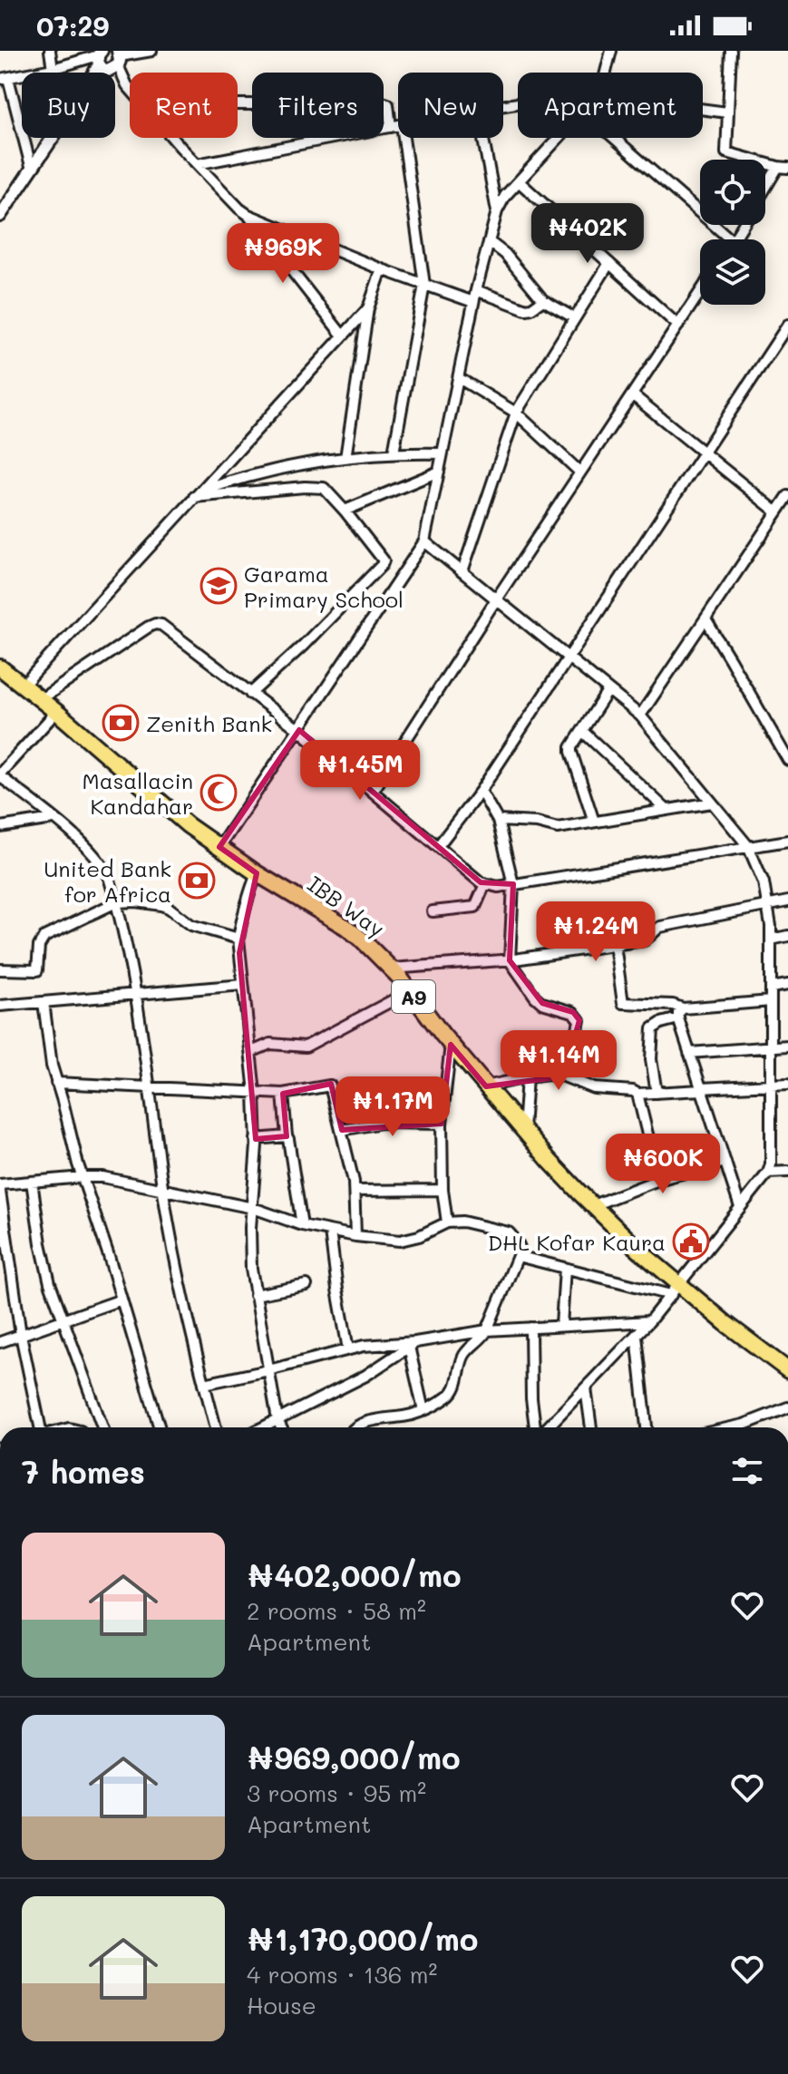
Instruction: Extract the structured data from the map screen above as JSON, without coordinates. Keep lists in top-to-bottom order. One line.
{"streets":{"main road":["IBB Way","A9"]},"places":{"school or university":["Garama Primary School"],"bank":["Zenith Bank","United Bank for Africa"],"mosque":["Masallacin Kandahar"],"public building":["DHL Kofar Kaura"]},"page":{"status":"07:29","chip":["Buy","Rent","Filters","New","Apartment"],"price":["₦402K","₦969K","₦1.45M","₦1.24M","₦1.14M","₦1.17M","₦600K"],"heading":"7 homes","list":[{"name":"₦402,000/mo","note":"2 rooms · 58 m² · Apartment"},{"name":"₦969,000/mo","note":"3 rooms · 95 m² · Apartment"},{"name":"₦1,170,000/mo","note":"4 rooms · 136 m² · House"}]}}
